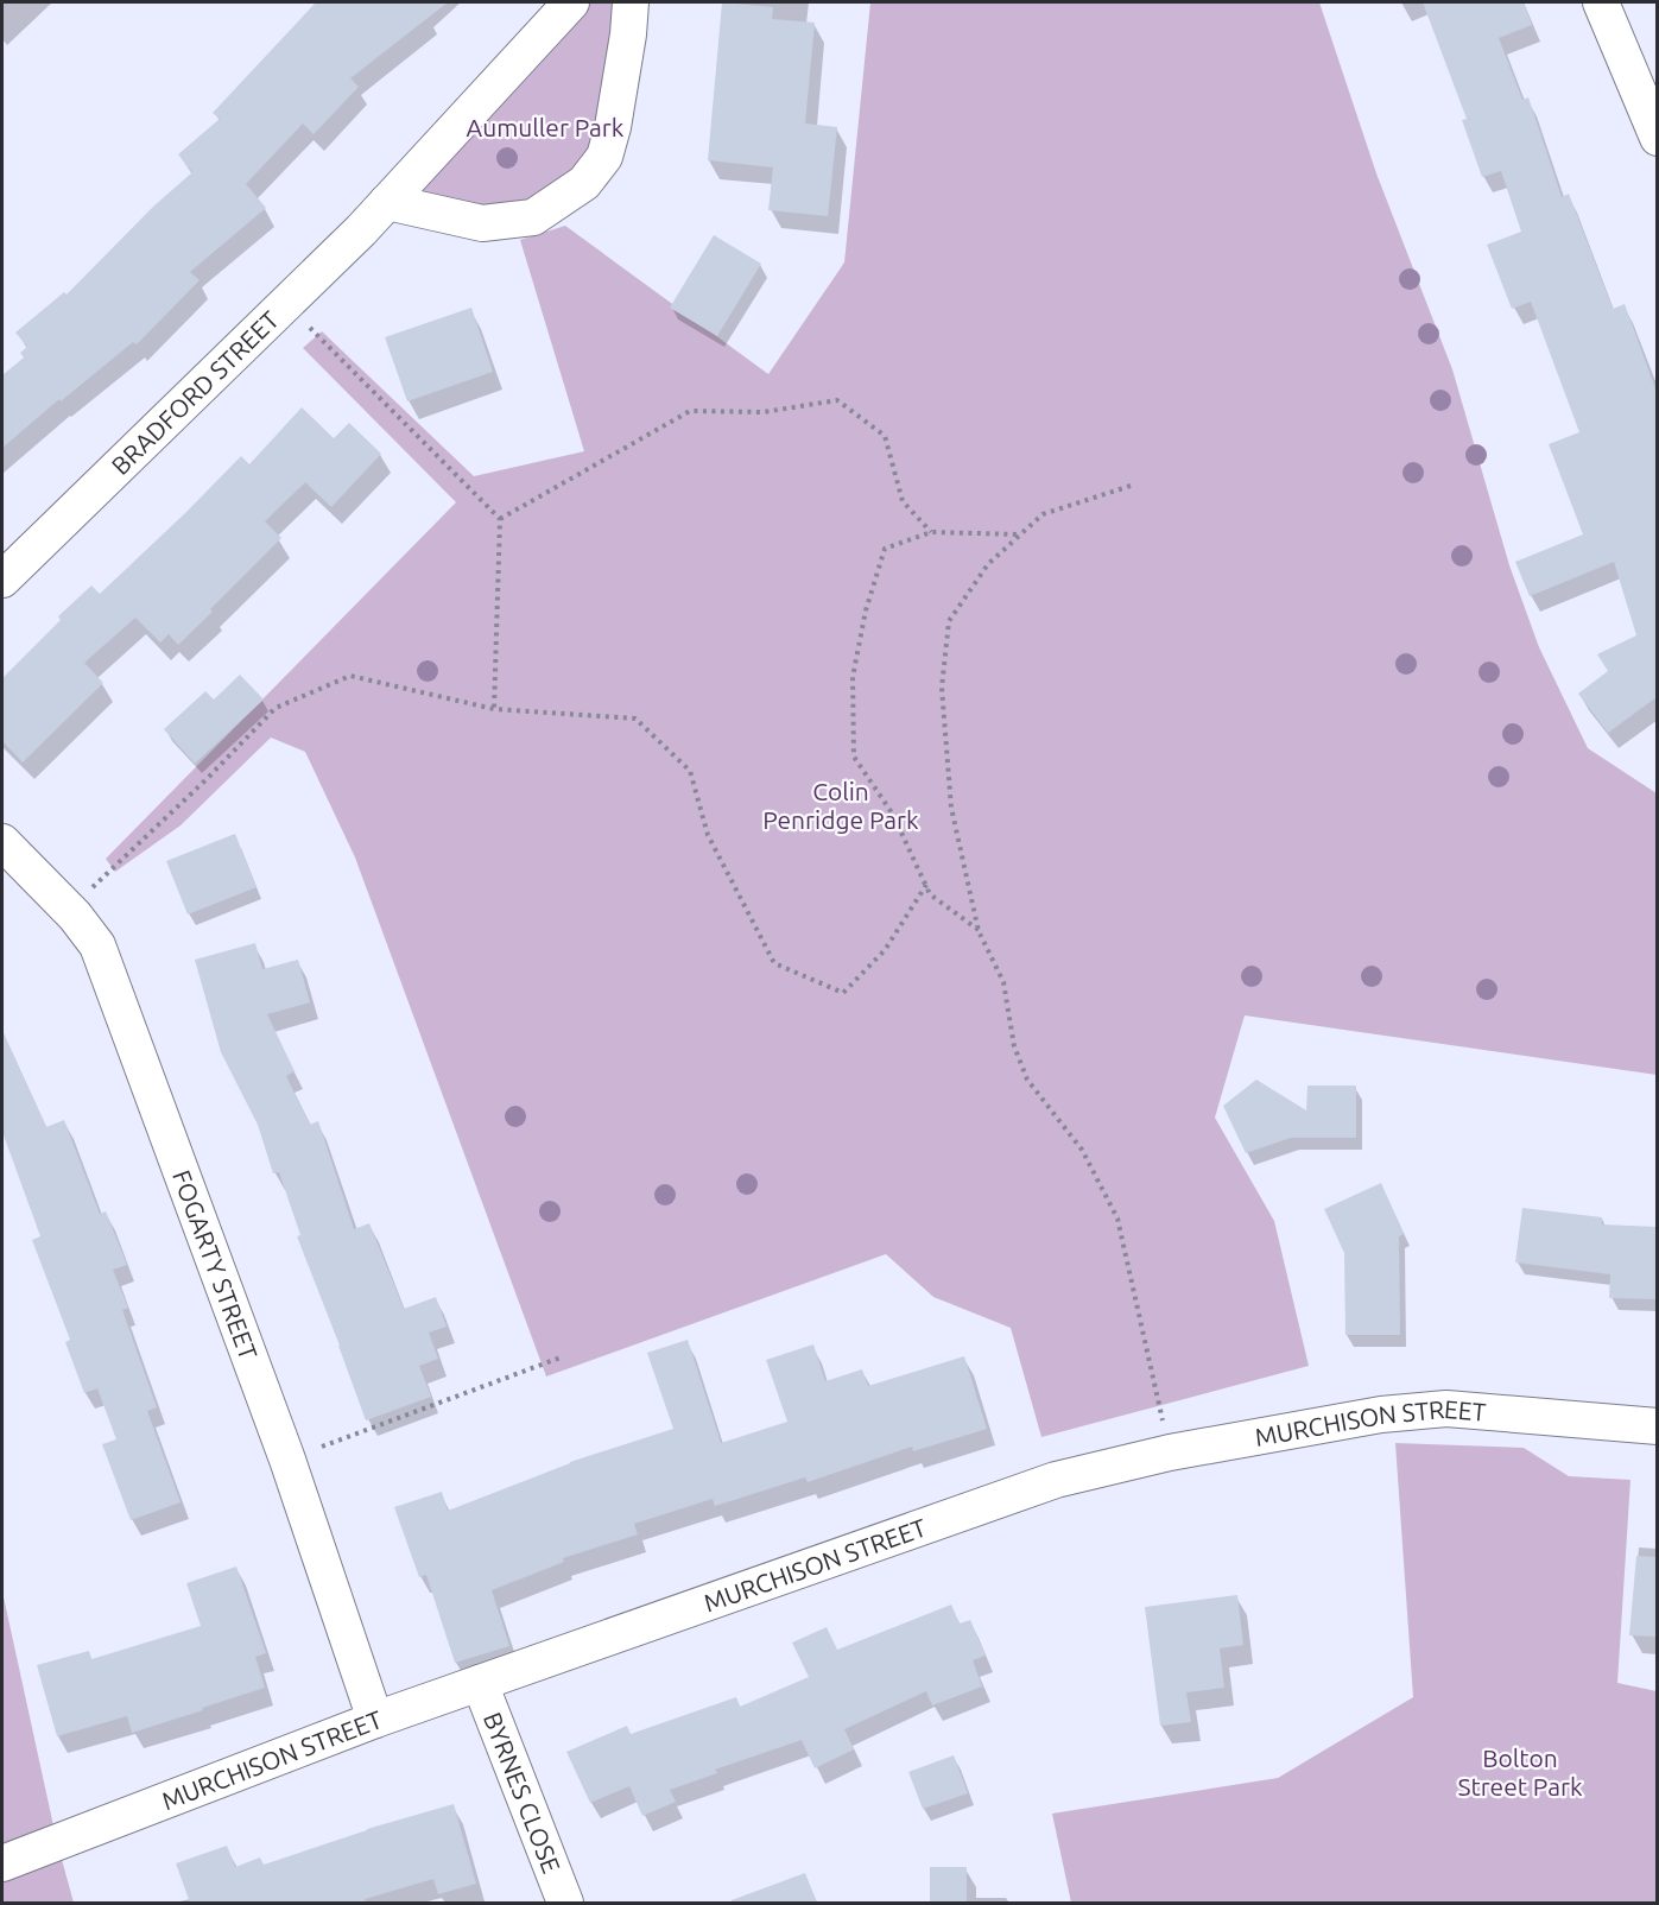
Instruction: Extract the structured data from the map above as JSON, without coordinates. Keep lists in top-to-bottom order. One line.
{"streets":{"street":["BRADFORD STREET","FOGARTY STREET","MURCHISON STREET","BYRNES CLOSE"]},"crossings":[["FOGARTY STREET","MURCHISON STREET"],["MURCHISON STREET","BYRNES CLOSE"]],"parks":["Aumuller Park","Colin Penridge Park","Bolton Street Park"]}
